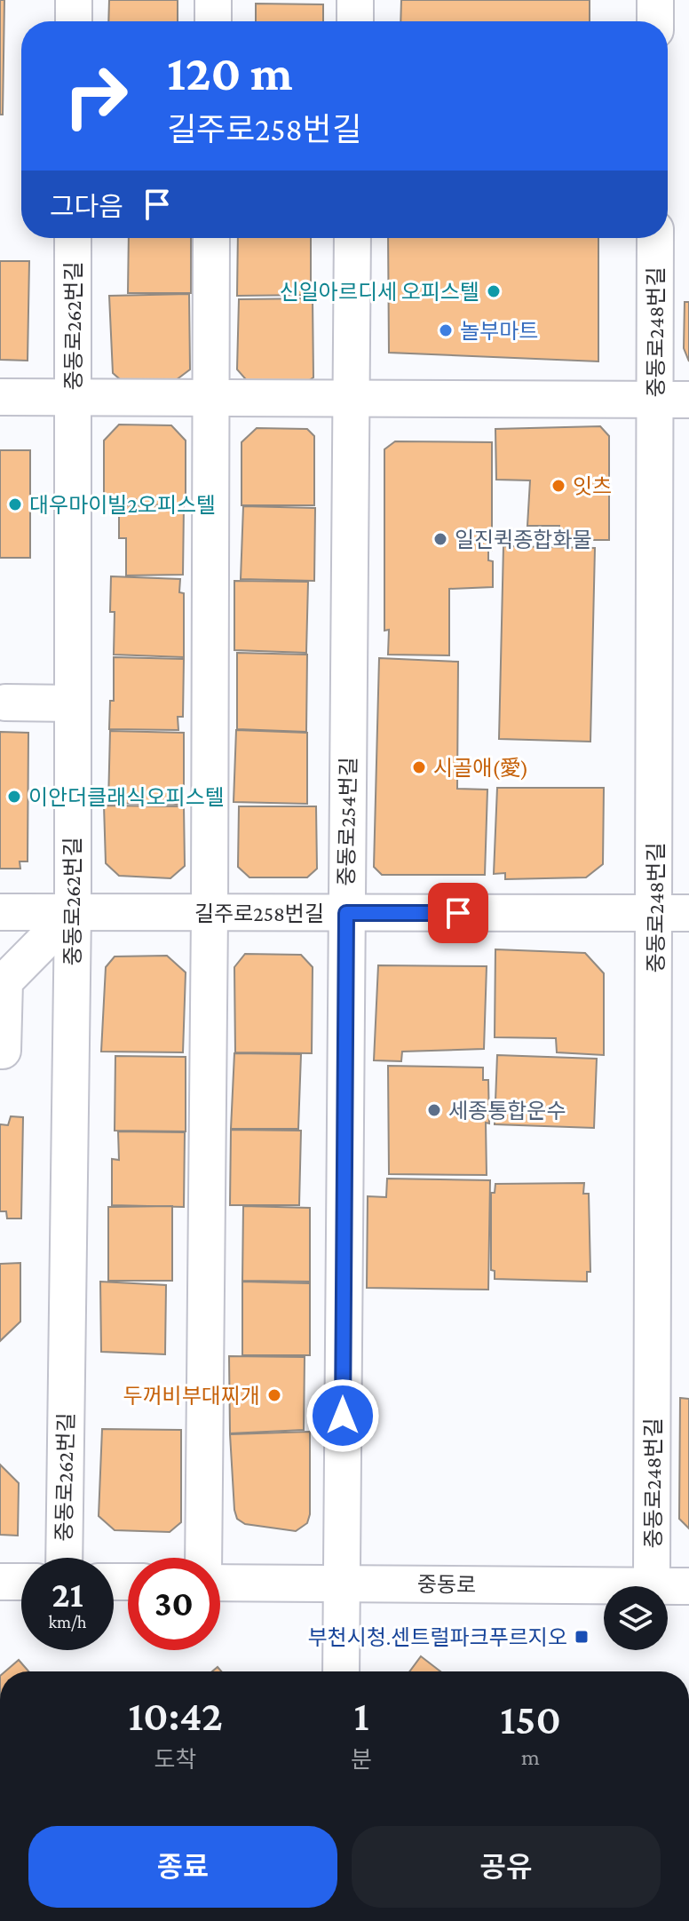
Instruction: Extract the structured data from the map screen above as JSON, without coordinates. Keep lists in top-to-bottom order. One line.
{"streets":{"street":["중동로262번길","중동로248번길","중동로254번길","길주로258번길","중동로"]},"crossings":[["중동로262번길","길주로258번길"],["중동로248번길","길주로258번길"],["중동로248번길","중동로"],["중동로254번길","길주로258번길"],["중동로254번길","중동로"]],"places":{"other":["신일아르디세 오피스텔","놀부마트","잇츠","대우마이빌2오피스텔","일진퀵종합화물","시골애(愛)","이안더클래식오피스텔","세종통합운수","두꺼비부대찌개"],"transit":["부천시청.센트럴파크푸르지오"]},"page":{"turn":["120 m","길주로258번길"],"then":"그다음","speed":"21 km/h","limit":"30","eta":["10:42","도착","1","분","150","m"],"buttons":["종료","공유"]}}
